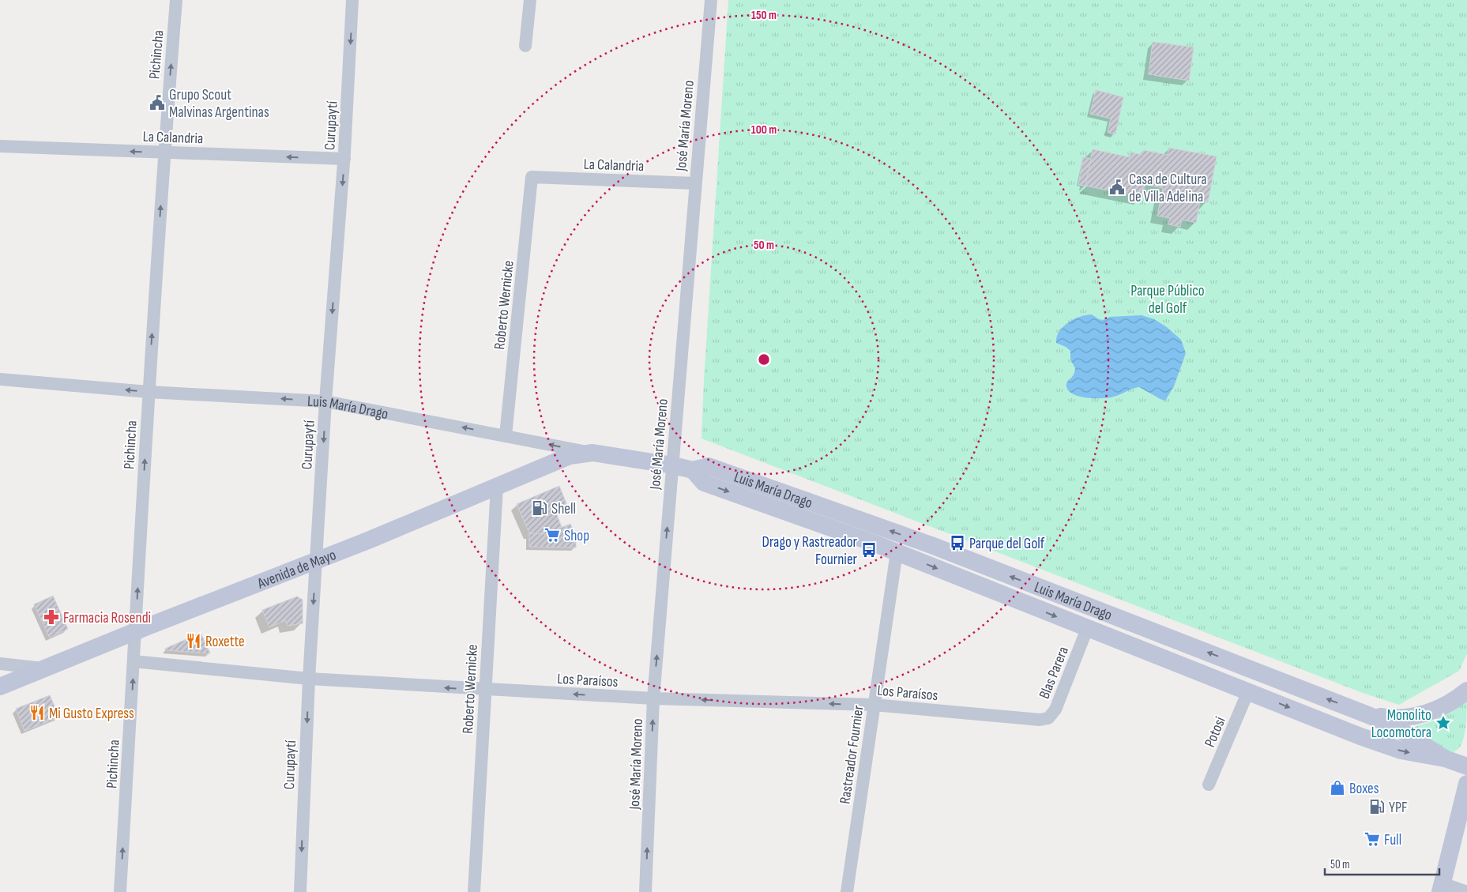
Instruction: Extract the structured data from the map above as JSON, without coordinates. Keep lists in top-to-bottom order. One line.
{"streets":{"main road":["Luis María Drago","Avenida de Mayo"],"street":["Pichincha","Curupaytí","José María Moreno","La Calandria","Roberto Wernicke","Blas Parera","Los Paraísos","Potosi","Rastreador Fournier"]},"crossings":[["Pichincha","La Calandria"],["Pichincha","Luis María Drago"],["Pichincha","Avenida de Mayo"],["Pichincha","Los Paraísos"],["Curupaytí","La Calandria"],["Curupaytí","Luis María Drago"],["Curupaytí","Avenida de Mayo"],["Curupaytí","Los Paraísos"],["José María Moreno","La Calandria"],["José María Moreno","Luis María Drago"],["José María Moreno","Los Paraísos"],["La Calandria","Roberto Wernicke"],["Roberto Wernicke","Luis María Drago"],["Roberto Wernicke","Avenida de Mayo"],["Roberto Wernicke","Los Paraísos"],["Luis María Drago","Avenida de Mayo"],["Luis María Drago","Blas Parera"],["Luis María Drago","Potosi"],["Luis María Drago","Rastreador Fournier"],["Blas Parera","Los Paraísos"],["Los Paraísos","Rastreador Fournier"]],"one_way":["Pichincha","Curupaytí","José María Moreno","La Calandria","Los Paraísos"],"parks":["Parque Público del Golf"],"places":{"public building":["Grupo Scout Malvinas Argentinas","Casa de Cultura de Villa Adelina"],"fuel station":["Shell","YPF"],"supermarket":["Shop","Full"],"bus stop":["Parque del Golf","Drago y Rastreador Fournier"],"pharmacy":["Farmacia Rosendi"],"restaurant":["Roxette","Mi Gusto Express"],"place":["Monolito Locomotora"],"shop":["Boxes"]},"scale_bar":"50 m","rings":["150 m","100 m","50 m"]}
